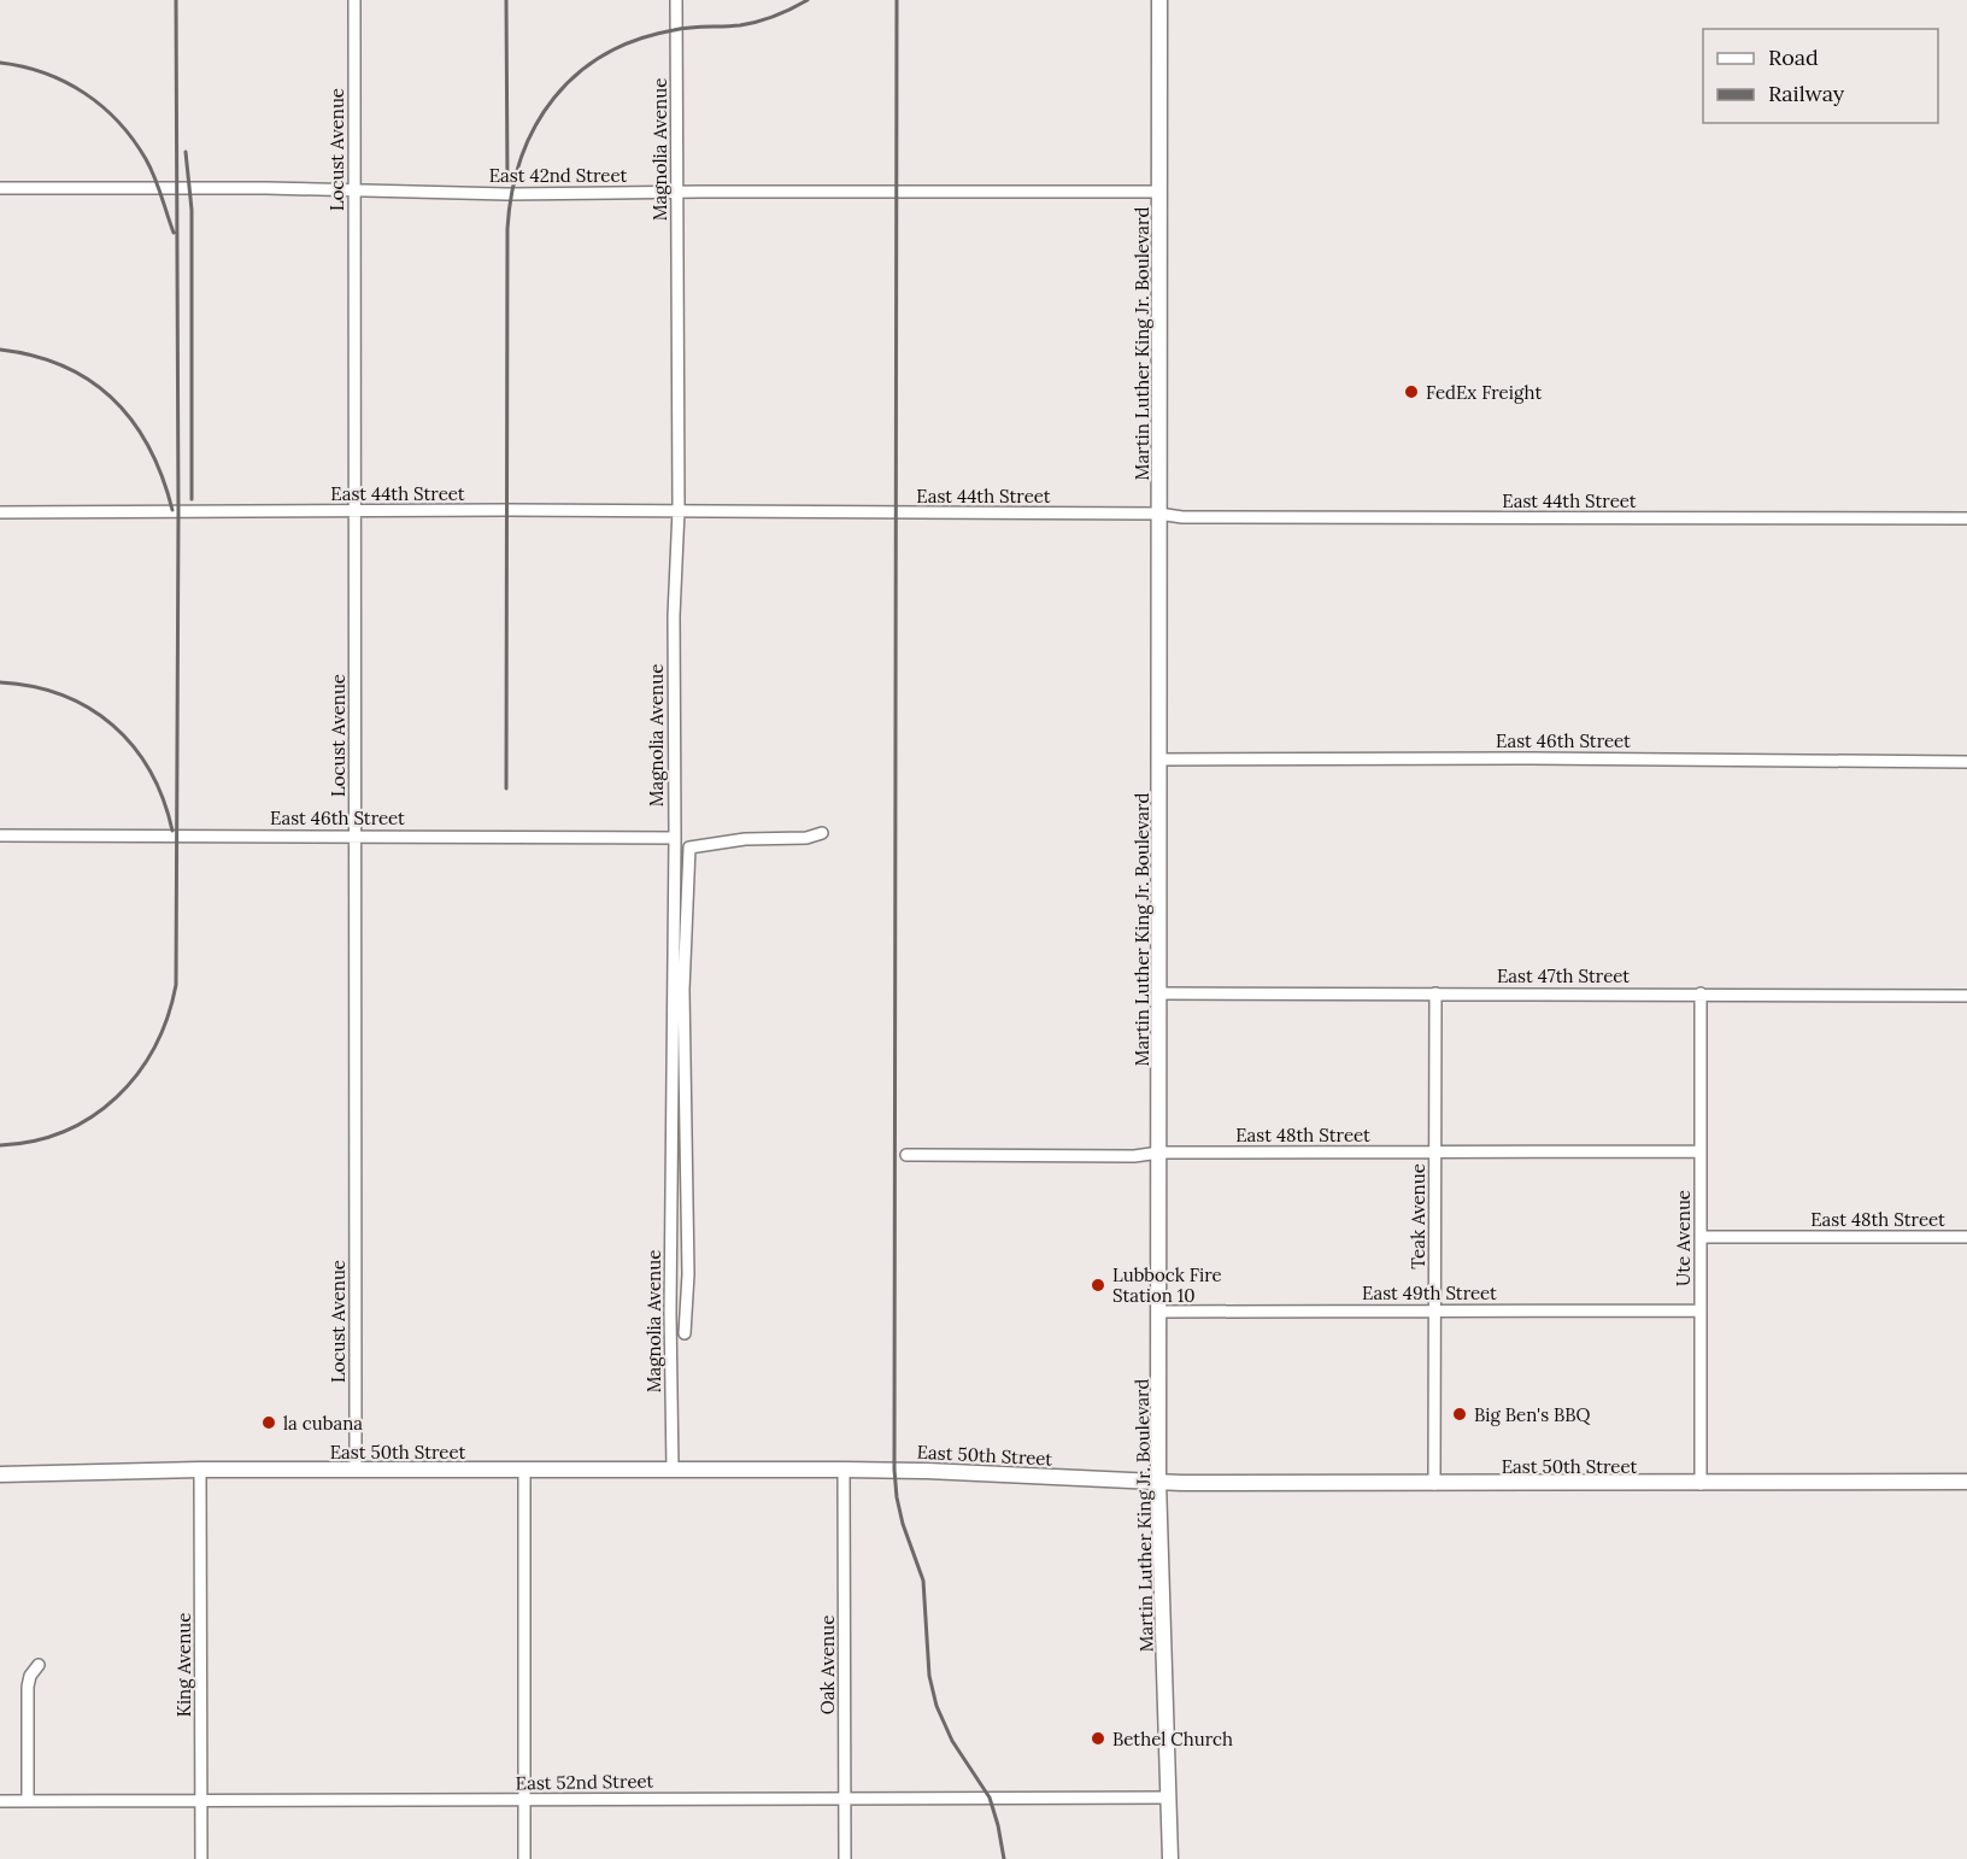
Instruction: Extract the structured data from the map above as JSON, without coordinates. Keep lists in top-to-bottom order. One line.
{"streets":{"main road":["Martin Luther King Jr. Boulevard","East 50th Street"],"street":["Locust Avenue","Magnolia Avenue","East 42nd Street","East 44th Street","East 46th Street","East 47th Street","East 48th Street","Teak Avenue","Ute Avenue","East 49th Street","King Avenue","Oak Avenue","East 52nd Street"]},"crossings":[["Locust Avenue","East 42nd Street"],["Locust Avenue","East 44th Street"],["Locust Avenue","East 46th Street"],["Locust Avenue","East 50th Street"],["Magnolia Avenue","East 42nd Street"],["Magnolia Avenue","East 44th Street"],["Magnolia Avenue","East 46th Street"],["Magnolia Avenue","East 50th Street"],["East 42nd Street","Martin Luther King Jr. Boulevard"],["Martin Luther King Jr. Boulevard","East 44th Street"],["Martin Luther King Jr. Boulevard","East 46th Street"],["Martin Luther King Jr. Boulevard","East 47th Street"],["Martin Luther King Jr. Boulevard","East 48th Street"],["Martin Luther King Jr. Boulevard","East 49th Street"],["Martin Luther King Jr. Boulevard","East 50th Street"],["Martin Luther King Jr. Boulevard","East 52nd Street"],["East 47th Street","Teak Avenue"],["East 47th Street","Ute Avenue"],["East 48th Street","Teak Avenue"],["East 48th Street","Ute Avenue"],["Teak Avenue","East 49th Street"],["Teak Avenue","East 50th Street"],["Ute Avenue","East 49th Street"],["Ute Avenue","East 50th Street"],["East 50th Street","King Avenue"],["East 50th Street","Oak Avenue"],["King Avenue","East 52nd Street"],["Oak Avenue","East 52nd Street"]],"places":["FedEx Freight","Lubbock Fire Station 10","Big Ben's BBQ","la cubana","Bethel Church"],"legend":["Road","Railway"]}
